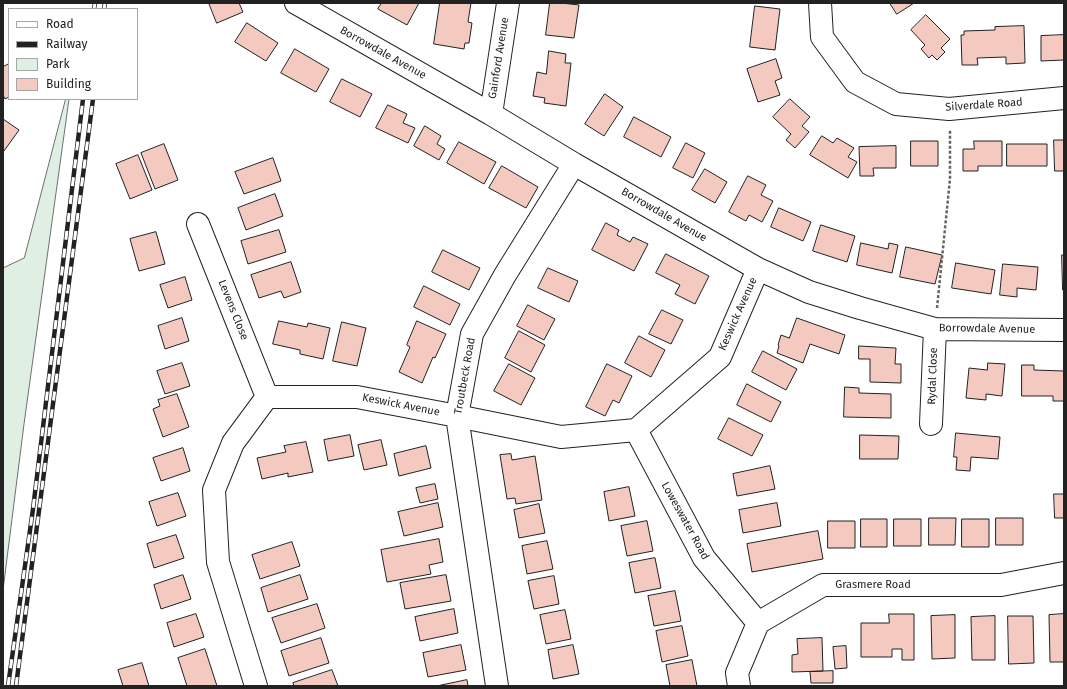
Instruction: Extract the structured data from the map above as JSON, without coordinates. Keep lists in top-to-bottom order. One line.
{"streets":{"street":["Borrowdale Avenue","Gainford Avenue","Silverdale Road","Levens Close","Keswick Avenue","Troutbeck Road","Rydal Close","Loweswater Road","Grasmere Road"]},"crossings":[["Borrowdale Avenue","Gainford Avenue"],["Borrowdale Avenue","Keswick Avenue"],["Borrowdale Avenue","Troutbeck Road"],["Borrowdale Avenue","Rydal Close"],["Levens Close","Keswick Avenue"],["Keswick Avenue","Troutbeck Road"],["Keswick Avenue","Loweswater Road"],["Loweswater Road","Grasmere Road"]],"legend":["Road","Railway","Park","Building"]}
